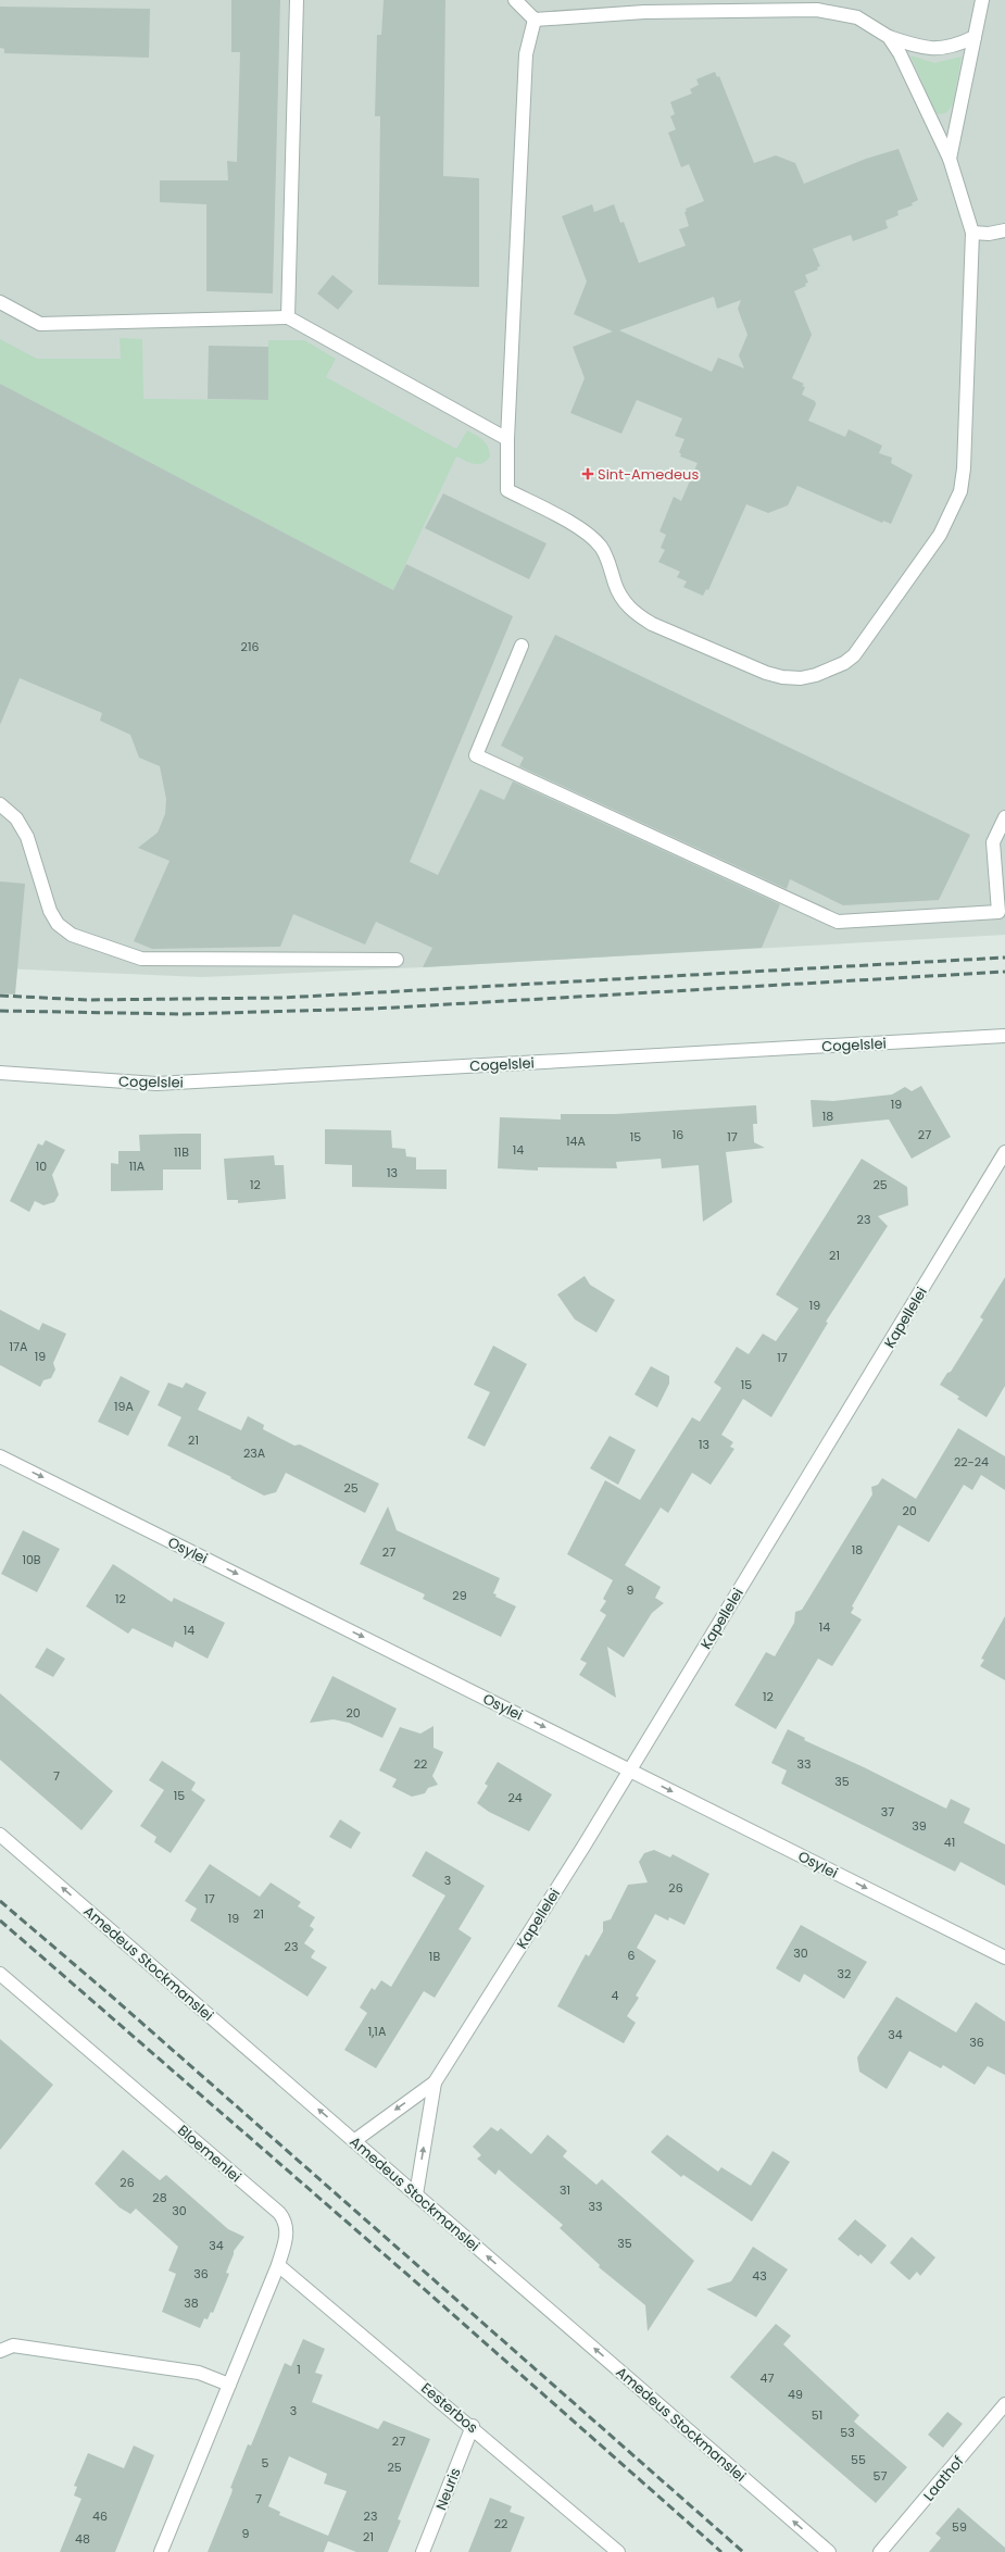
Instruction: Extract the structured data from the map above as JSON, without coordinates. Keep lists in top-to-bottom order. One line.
{"streets":{"street":["Cogelslei","Kapellelei","Osylei","Amedeus Stockmanslei","Bloemenlei","Eesterbos","Laathof","Neuris"]},"crossings":[["Kapellelei","Osylei"],["Kapellelei","Amedeus Stockmanslei"],["Bloemenlei","Eesterbos"],["Eesterbos","Neuris"]],"one_way":["Osylei","Amedeus Stockmanslei"],"places":{"health":["Sint-Amedeus"]},"house_numbers":["216","19","18","16","27","15","17","14A","14","11B","10","11A","13","12","25","23","21","19","17A","19","17","15","19A","21","13","23A","22-24","25","20","18","27","10B","9","29","12","14","14","12","20","22","33","7","35","15","24","37","39","41","3","26","17","21","19","23","30","6","1B","32","4","1,1A","34","36","26","31","28","33","30","35","34","36","43","38","1","47","49","3","51","53","27","55","5","25","57","7","46","23","22","59","9","21","48"]}
